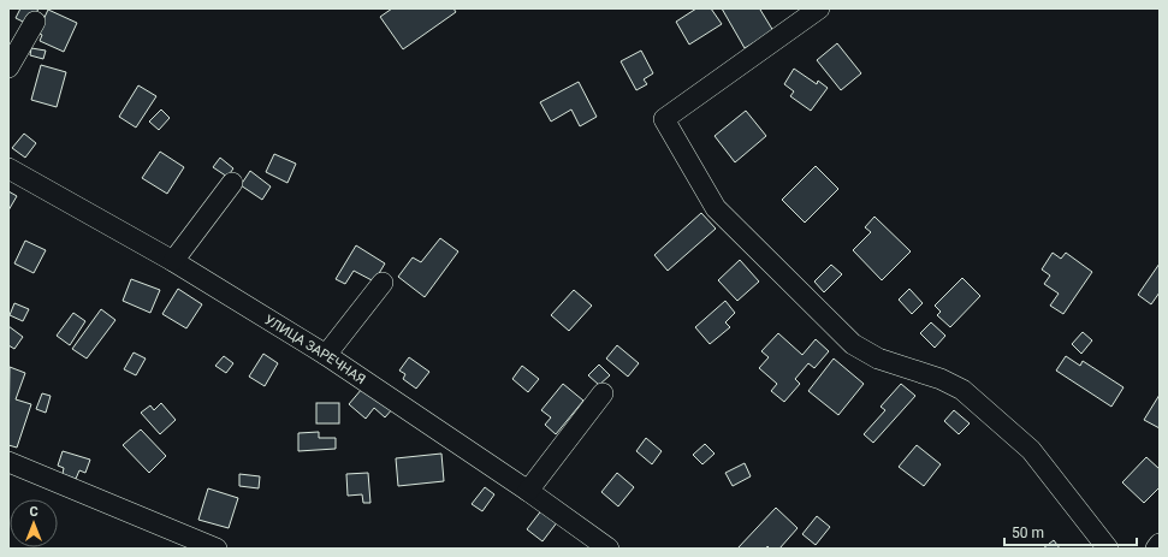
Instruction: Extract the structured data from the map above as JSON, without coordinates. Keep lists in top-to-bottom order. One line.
{"streets":{"street":["УЛИЦА ЗАРЕЧНАЯ"]},"scale_bar":"50 m","north":"top"}
